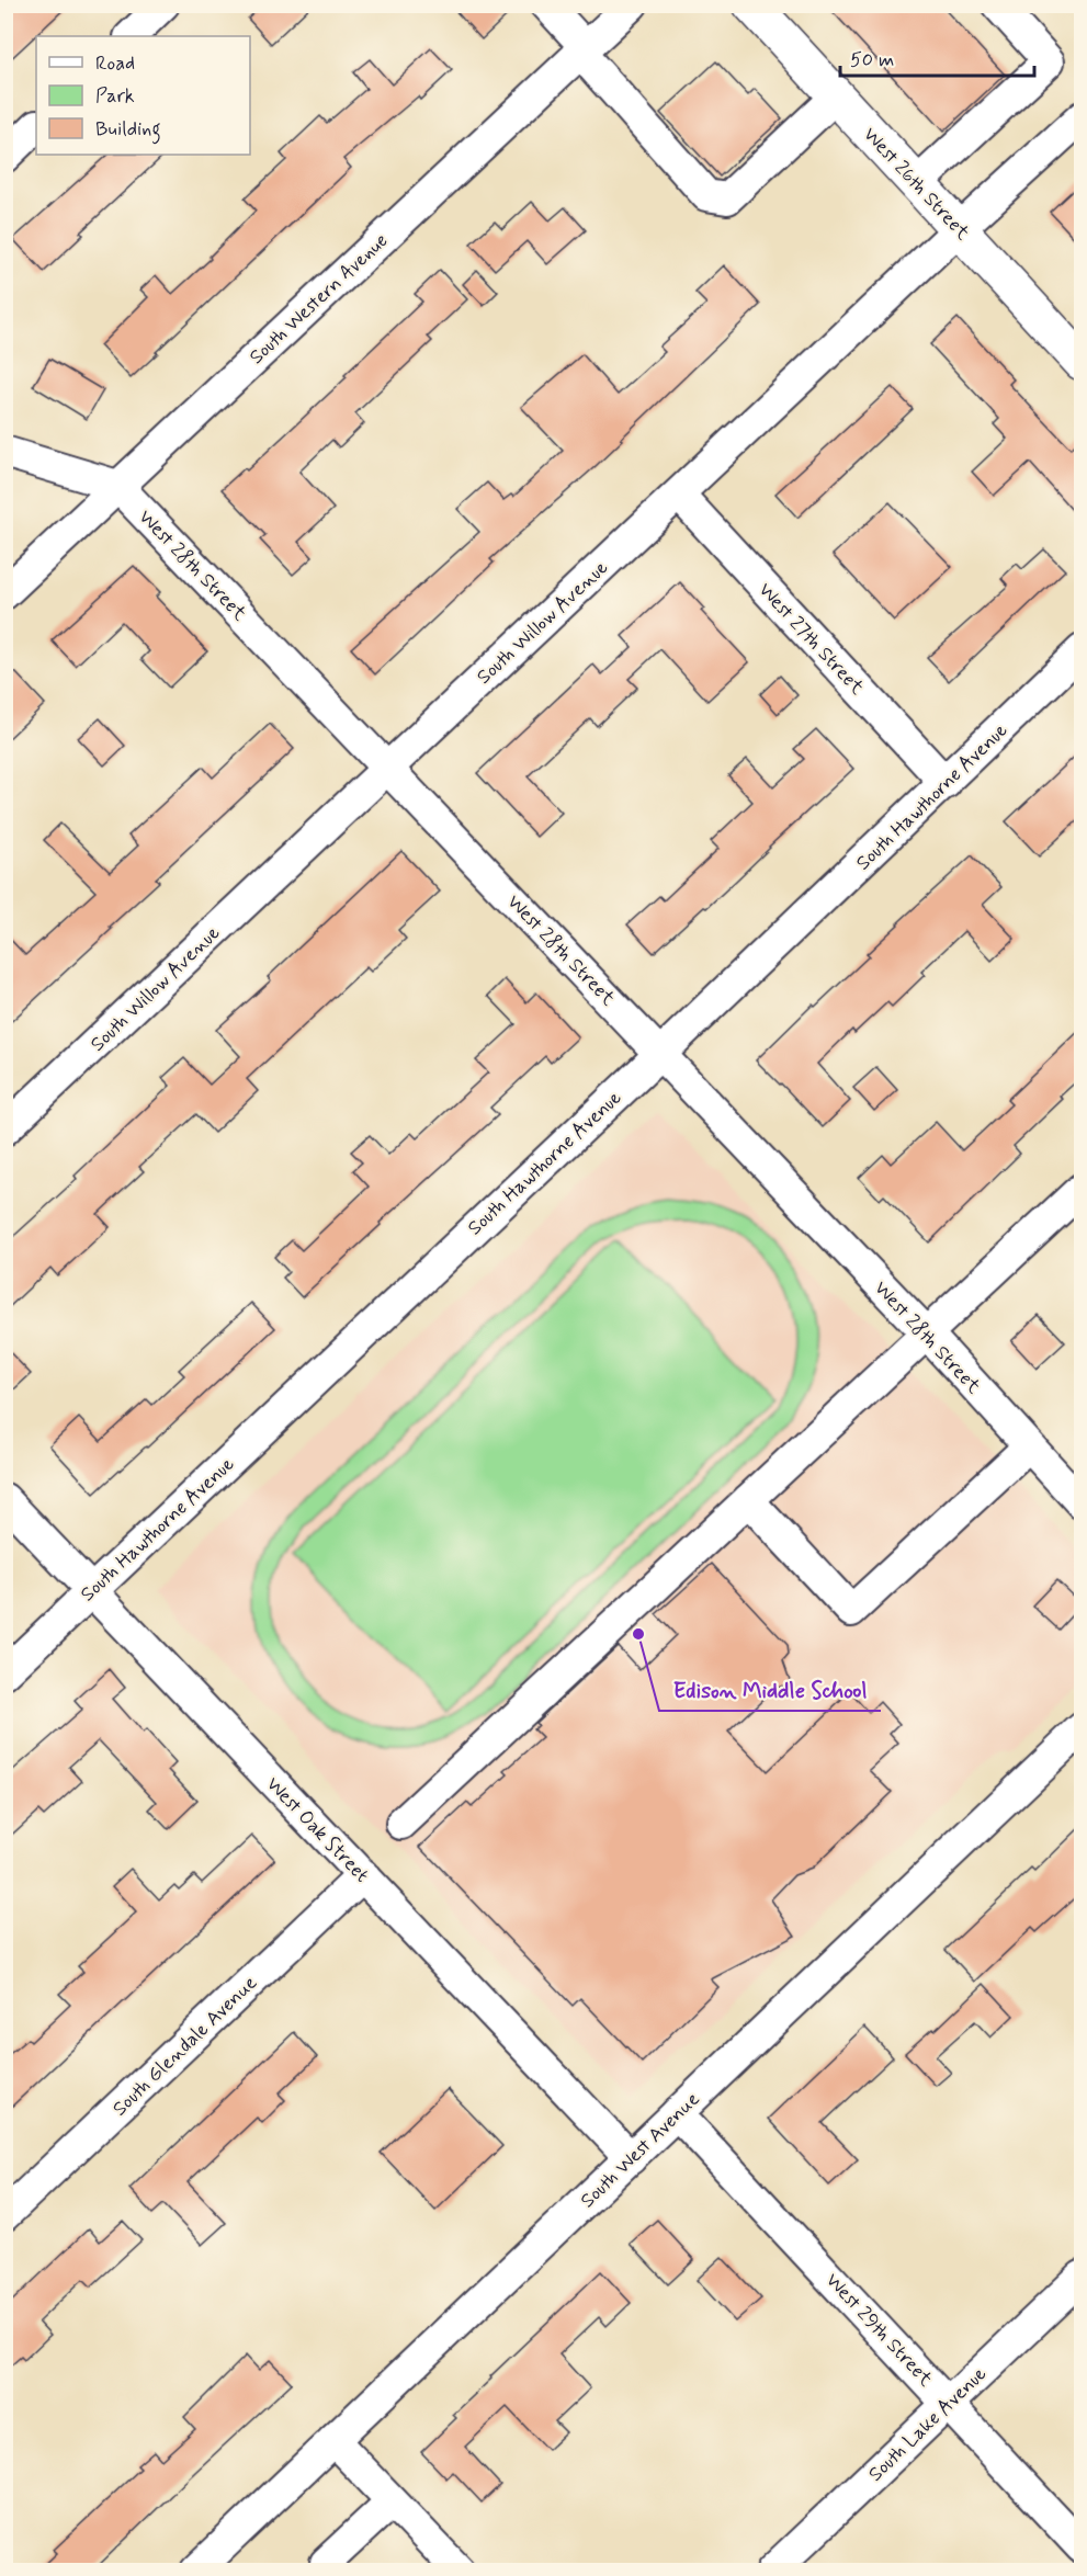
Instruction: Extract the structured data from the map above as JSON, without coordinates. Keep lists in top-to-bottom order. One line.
{"streets":{"main road":["West 26th Street"],"street":["South Western Avenue","West 28th Street","South Willow Avenue","West 27th Street","South Hawthorne Avenue","West Oak Street","South Glendale Avenue","South West Avenue","West 29th Street","South Lake Avenue"]},"crossings":[["West 26th Street","South Willow Avenue"],["South Western Avenue","West 28th Street"],["West 28th Street","South Willow Avenue"],["West 28th Street","South Hawthorne Avenue"],["South Willow Avenue","West 27th Street"],["West 27th Street","South Hawthorne Avenue"],["South Hawthorne Avenue","West Oak Street"],["West Oak Street","South Glendale Avenue"],["West Oak Street","South West Avenue"],["South West Avenue","West 29th Street"],["West 29th Street","South Lake Avenue"]],"places":["Edison Middle School"],"legend":["Road","Park","Building"],"scale_bar":"50 m"}
